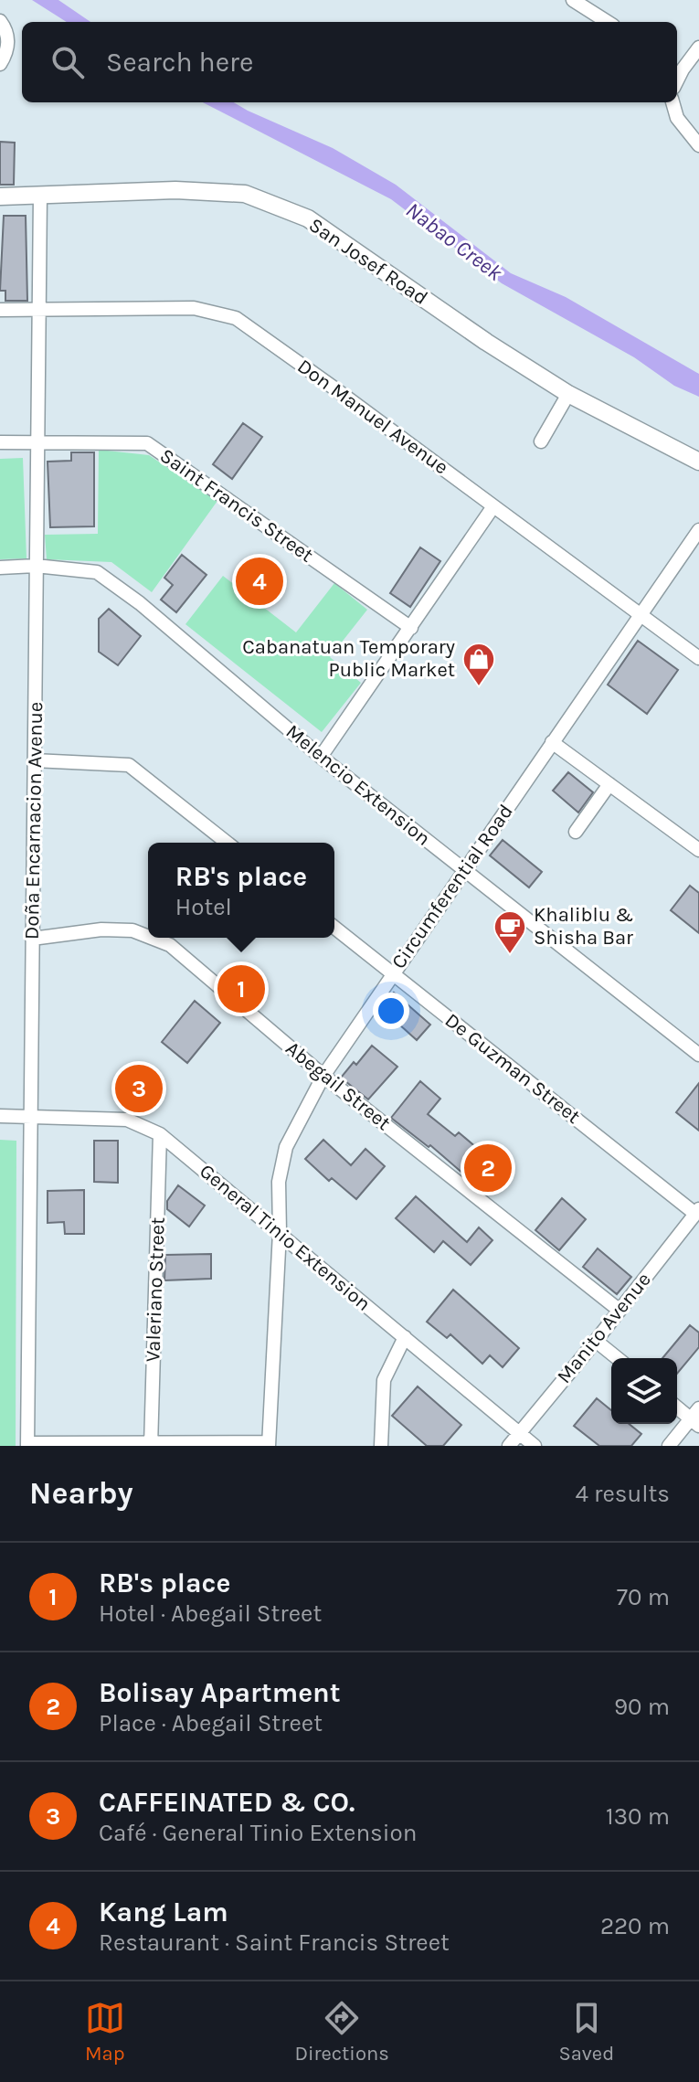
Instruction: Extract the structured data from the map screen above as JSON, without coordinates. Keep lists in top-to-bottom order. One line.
{"streets":{"main road":["San Josef Road"],"street":["Don Manuel Avenue","Saint Francis Street","Melencio Extension","Doña Encarnacion Avenue","Circumferential Road","De Guzman Street","Abegail Street","General Tinio Extension","Valeriano Street","Manito Avenue"]},"crossings":[["San Josef Road","Doña Encarnacion Avenue"],["Don Manuel Avenue","Doña Encarnacion Avenue"],["Don Manuel Avenue","Circumferential Road"],["Saint Francis Street","Doña Encarnacion Avenue"],["Melencio Extension","Doña Encarnacion Avenue"],["Melencio Extension","Circumferential Road"],["Doña Encarnacion Avenue","Abegail Street"],["Doña Encarnacion Avenue","General Tinio Extension"],["Circumferential Road","De Guzman Street"],["Circumferential Road","Abegail Street"],["Circumferential Road","General Tinio Extension"],["De Guzman Street","Manito Avenue"],["Abegail Street","Manito Avenue"],["General Tinio Extension","Valeriano Street"],["General Tinio Extension","Manito Avenue"]],"water":["Nabao Creek"],"places":{"shop":["Cabanatuan Temporary Public Market"],"cafe":["Khaliblu & Shisha Bar"]},"page":{"search":"Search here","pins":["4","1","3","2"],"popup":["RB's place","Hotel"],"heading":["Nearby","4 results"],"list":[{"mark":"1","name":"RB's place","note":"Hotel · Abegail Street","value":"70 m"},{"mark":"2","name":"Bolisay Apartment","note":"Place · Abegail Street","value":"90 m"},{"mark":"3","name":"CAFFEINATED & CO.","note":"Café · General Tinio Extension","value":"130 m"},{"mark":"4","name":"Kang Lam","note":"Restaurant · Saint Francis Street","value":"220 m"}],"nav":["Map","Directions","Saved"]}}
